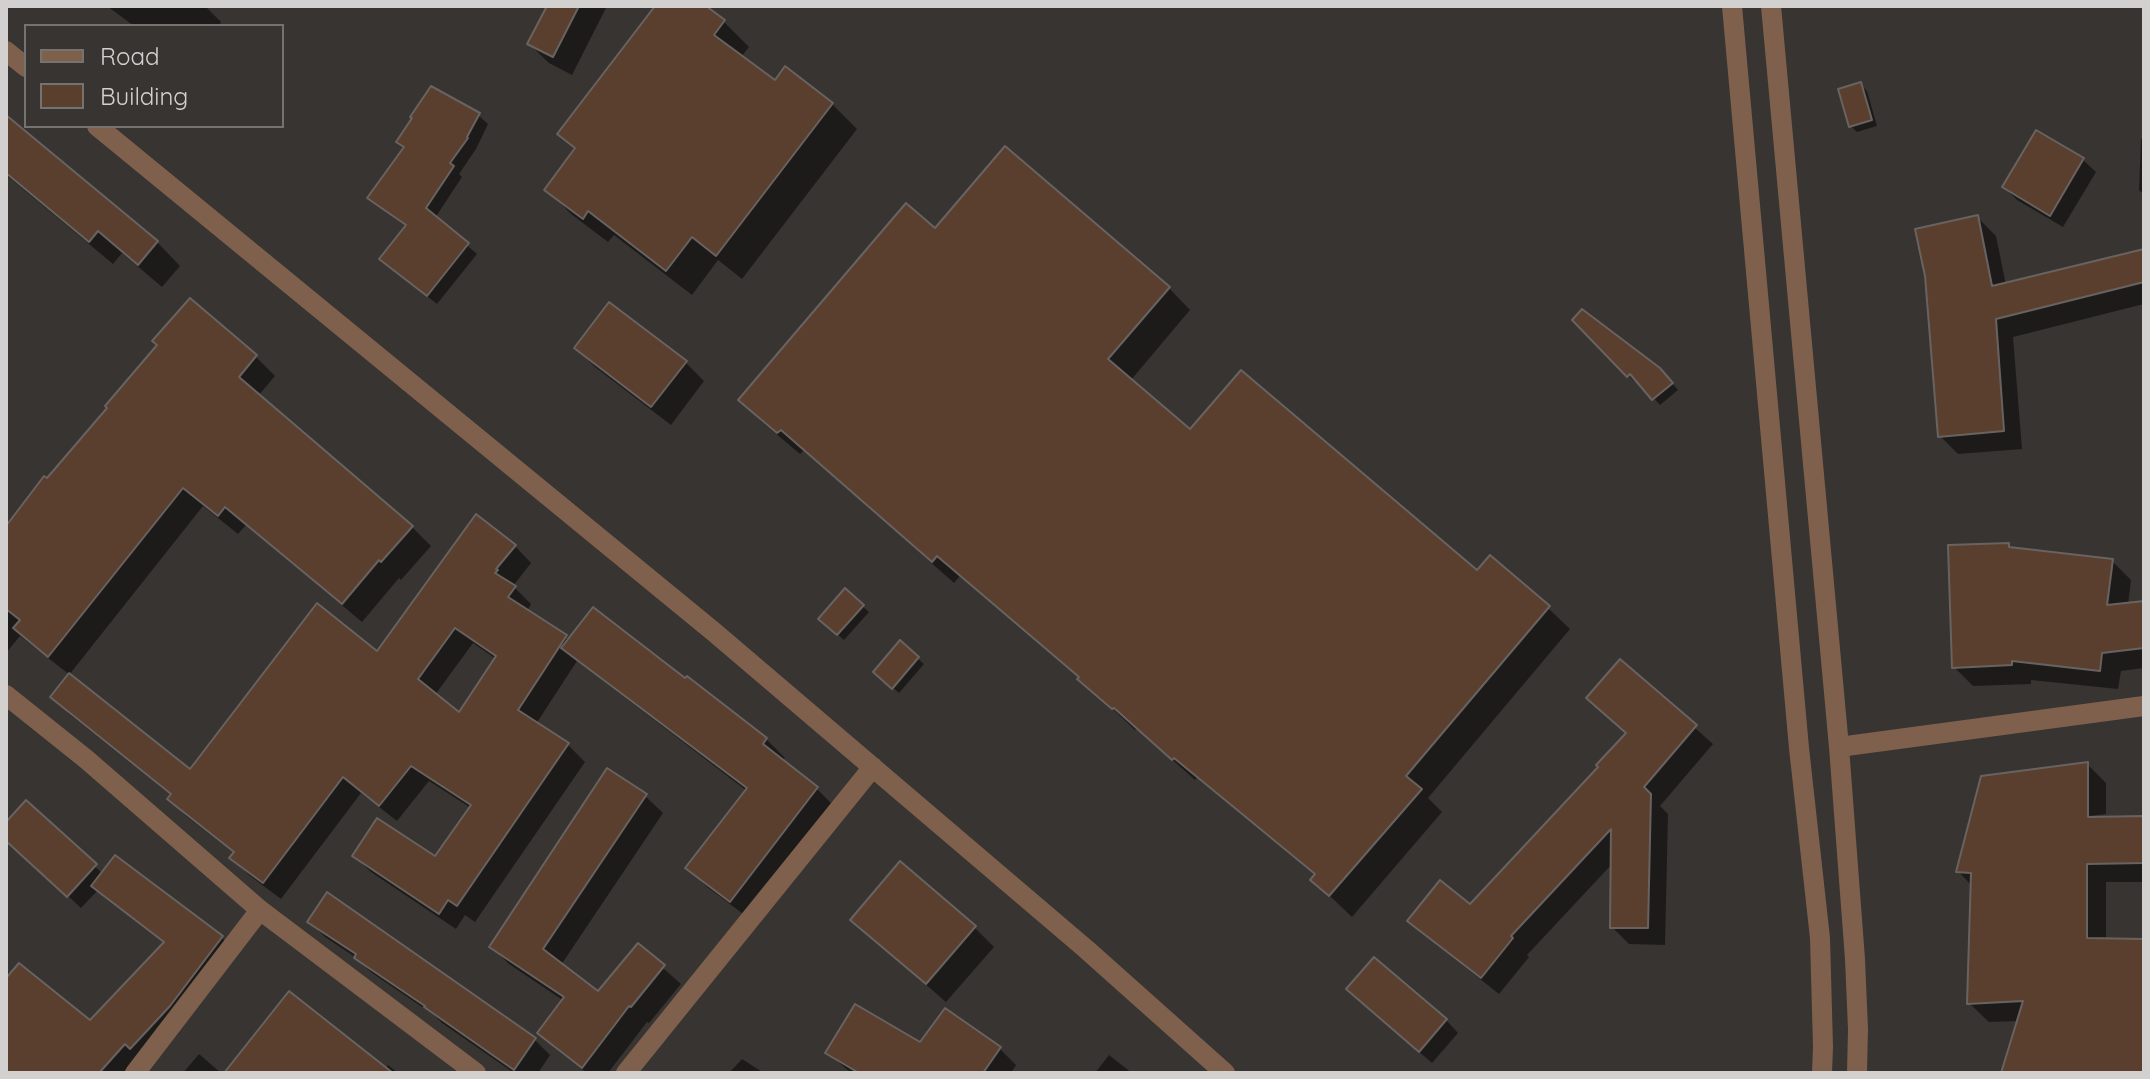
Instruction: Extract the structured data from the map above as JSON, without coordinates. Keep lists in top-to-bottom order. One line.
{"legend":["Road","Building"]}
